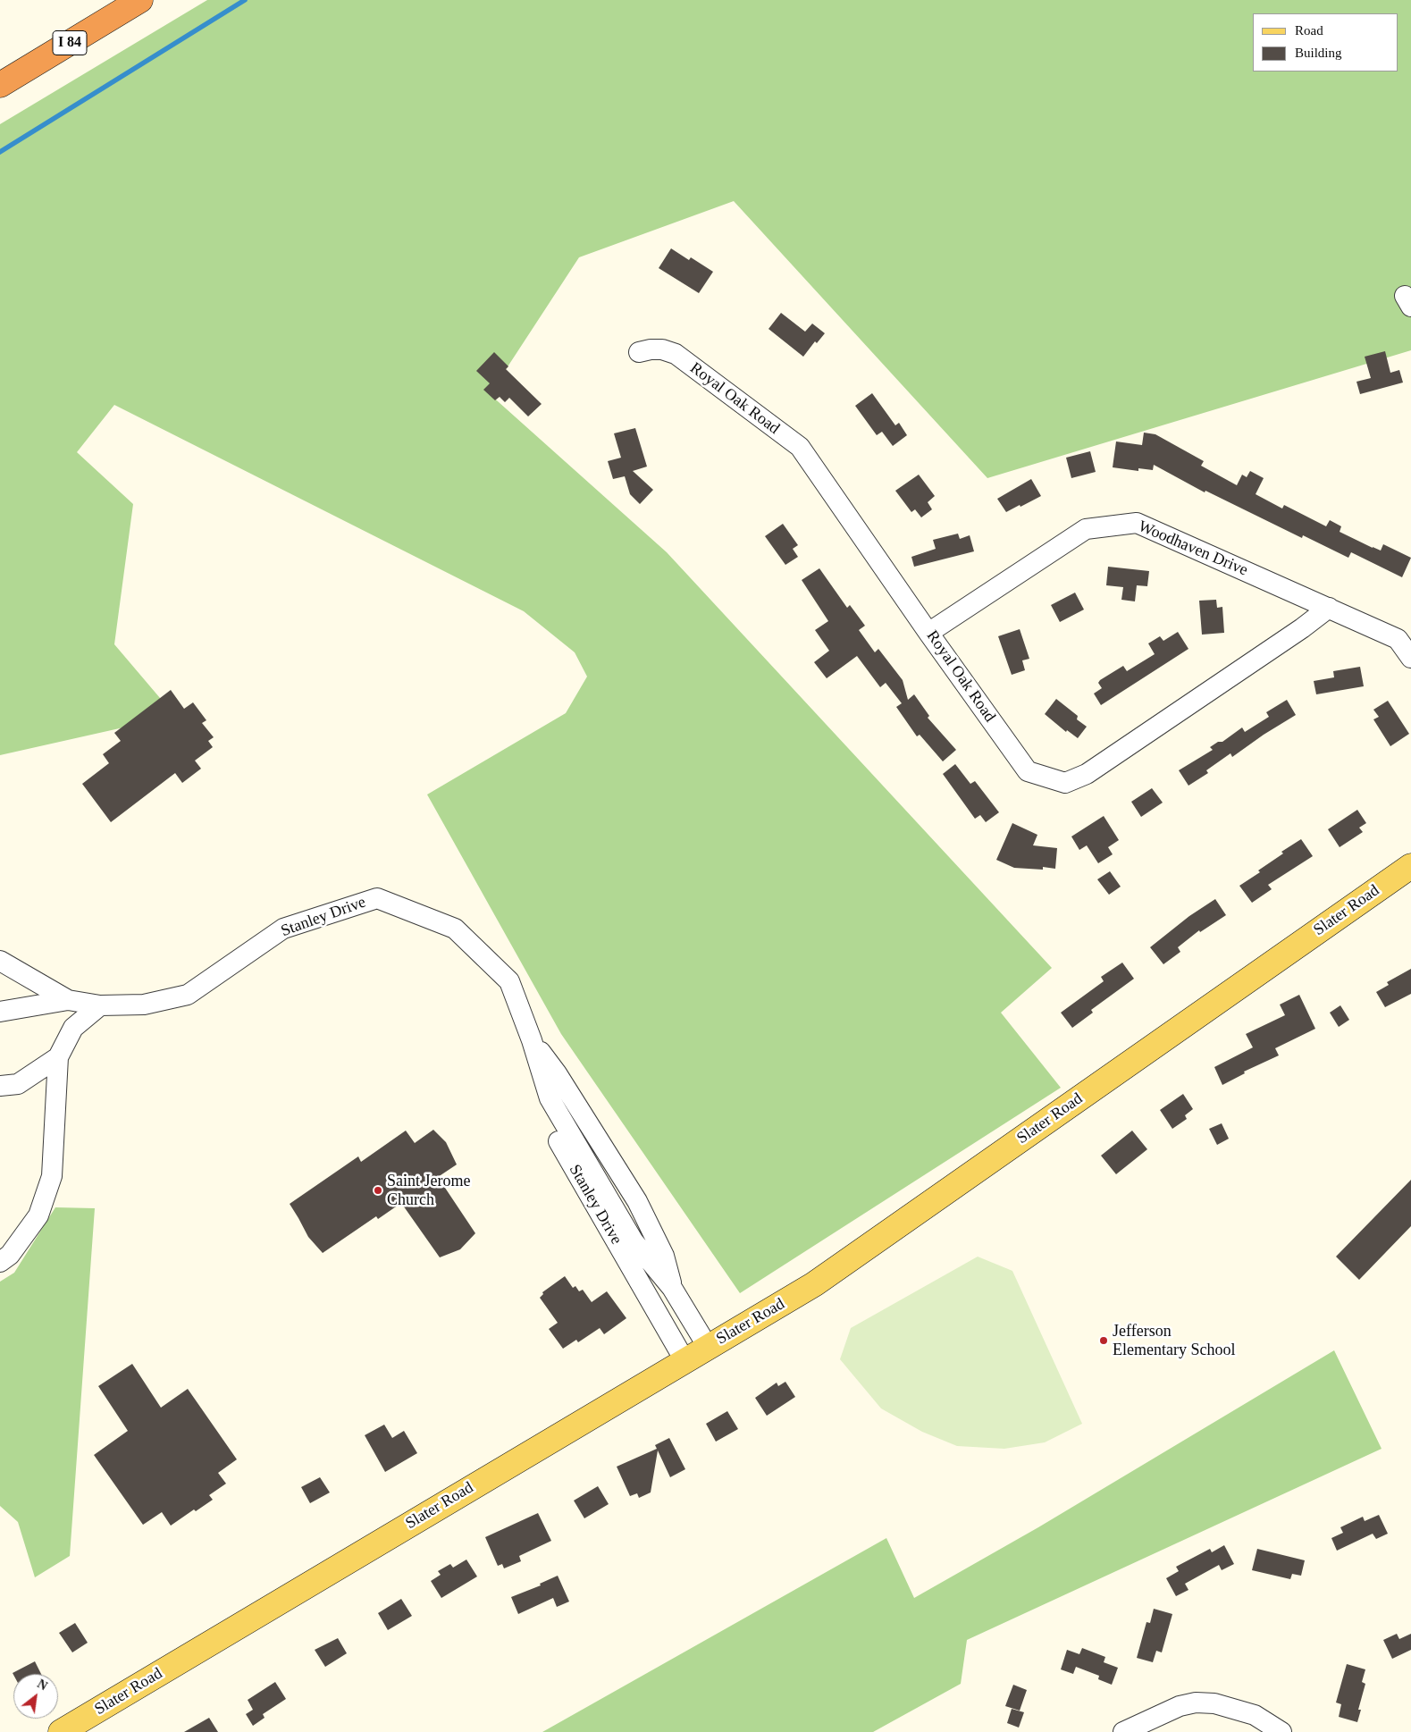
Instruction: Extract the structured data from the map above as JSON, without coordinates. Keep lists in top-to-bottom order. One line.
{"streets":{"highway":["I 84"],"main road":["Slater Road"],"street":["Royal Oak Road","Woodhaven Drive","Stanley Drive"]},"crossings":[["Royal Oak Road","Woodhaven Drive"],["Slater Road","Stanley Drive"]],"places":["Saint Jerome Church","Jefferson Elementary School"],"legend":["Road","Building"],"north":"top right"}
